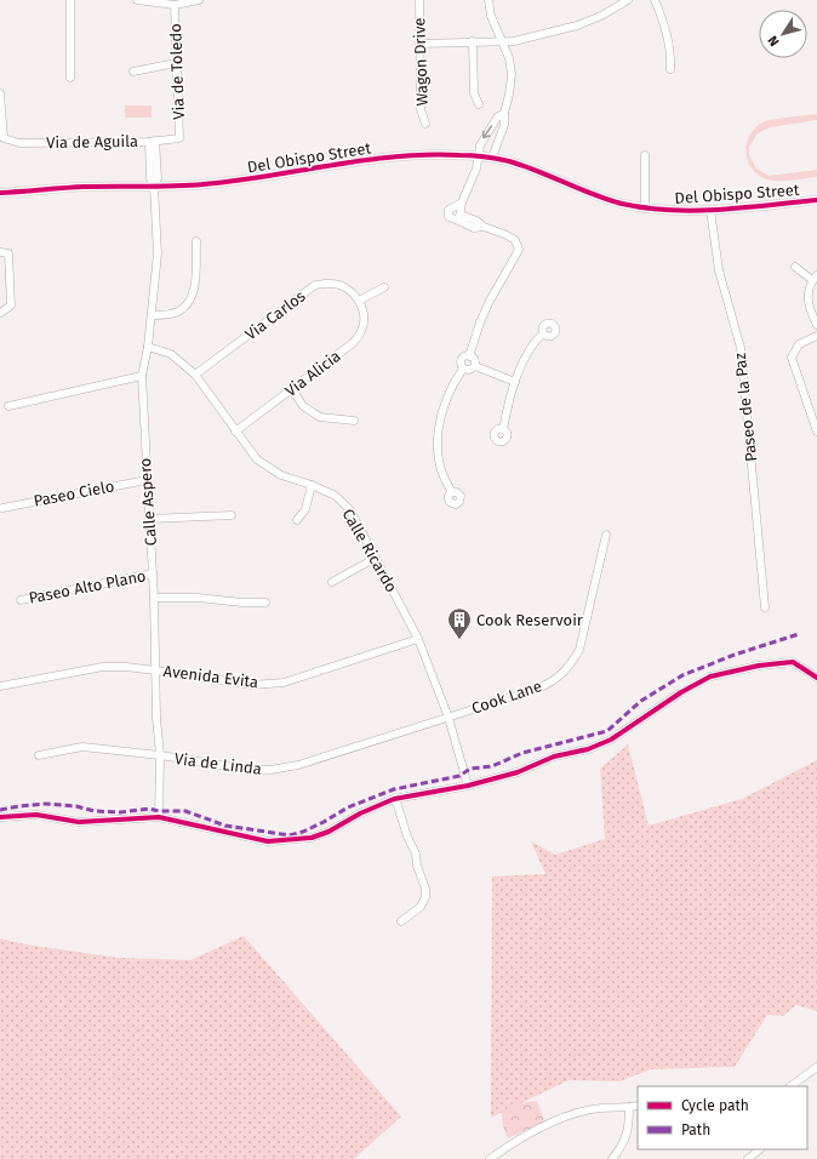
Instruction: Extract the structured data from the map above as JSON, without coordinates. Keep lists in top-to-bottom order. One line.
{"streets":{"main road":["Del Obispo Street"],"street":["Wagon Drive","Via de Toledo","Via de Aguila","Via Carlos","Via Alicia","Paseo de la Paz","Paseo Cielo","Calle Aspero","Calle Ricardo","Paseo Alto Plano","Avenida Evita","Cook Lane","Via de Linda"]},"crossings":[["Via de Toledo","Via de Aguila"],["Via de Aguila","Calle Aspero"],["Del Obispo Street","Paseo de la Paz"],["Del Obispo Street","Calle Aspero"],["Via Carlos","Via Alicia"],["Via Carlos","Calle Ricardo"],["Via Alicia","Calle Ricardo"],["Paseo Cielo","Calle Aspero"],["Calle Aspero","Calle Ricardo"],["Calle Aspero","Paseo Alto Plano"],["Calle Aspero","Avenida Evita"],["Calle Aspero","Via de Linda"],["Calle Ricardo","Avenida Evita"],["Calle Ricardo","Cook Lane"],["Calle Ricardo","Via de Linda"],["Cook Lane","Via de Linda"]],"places":{"building":["Cook Reservoir"]},"legend":["Cycle path","Path"],"north":"bottom left"}
